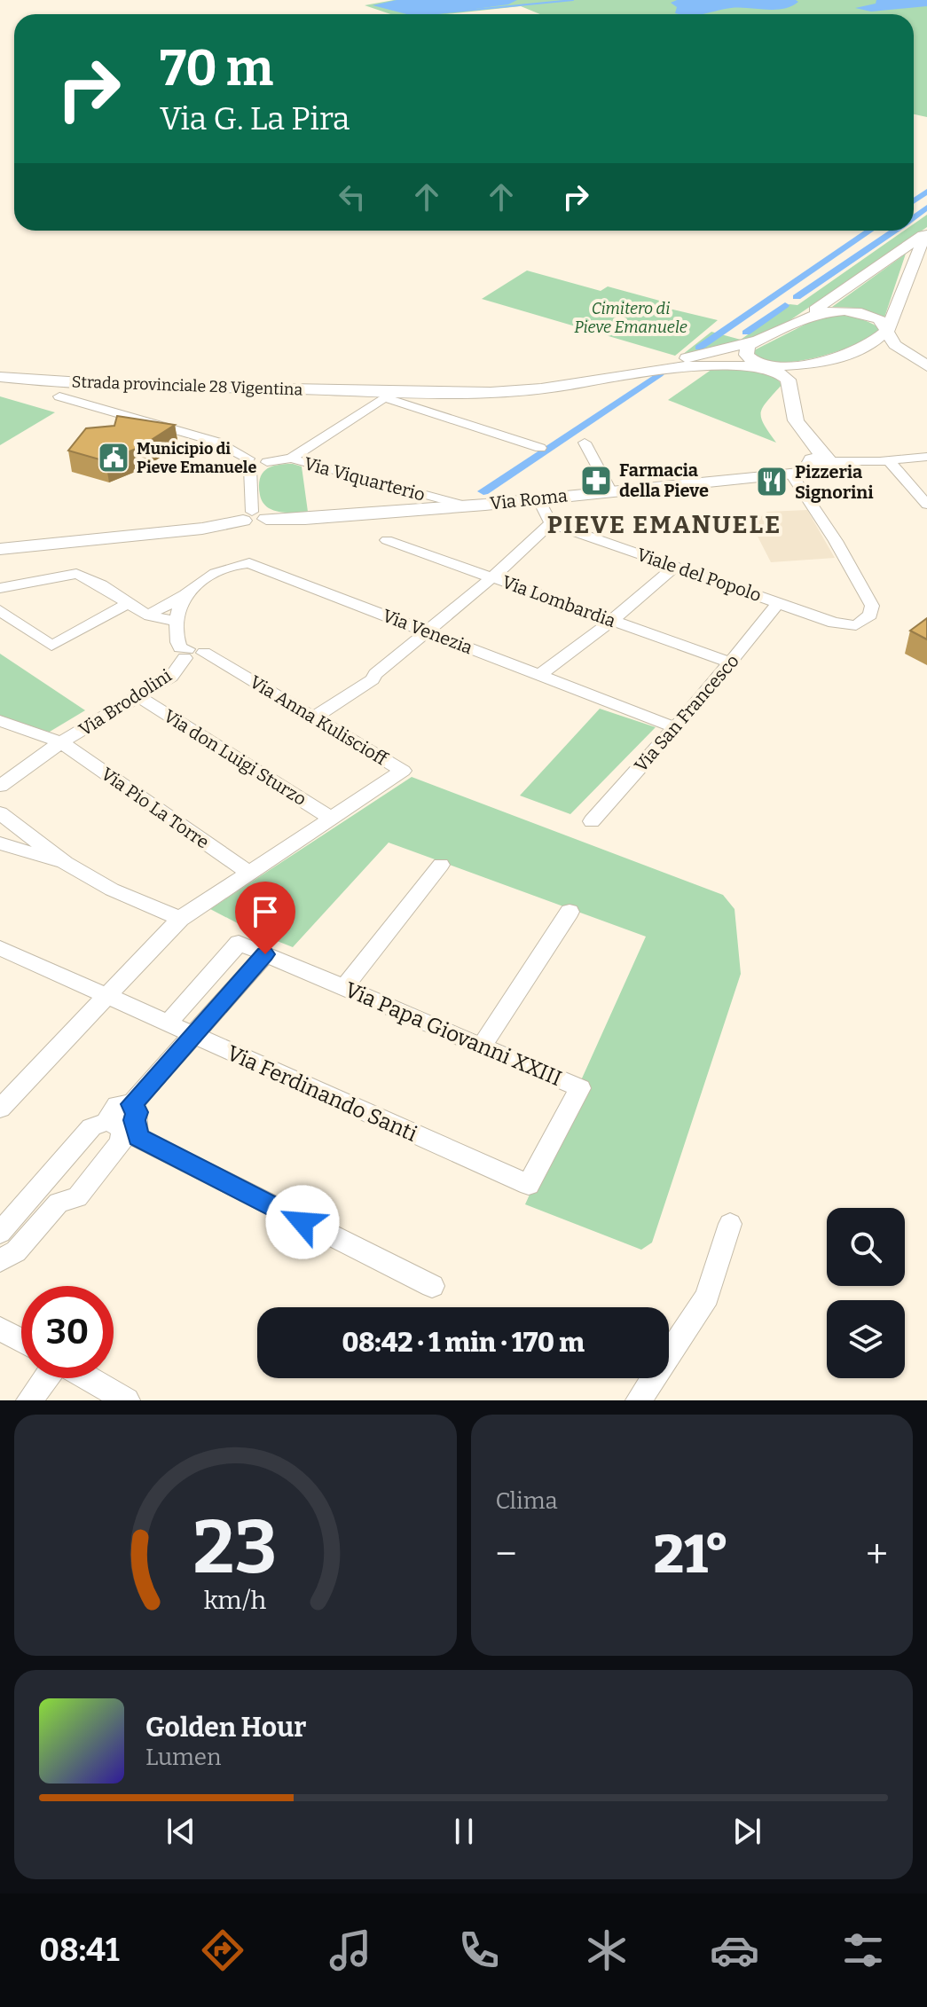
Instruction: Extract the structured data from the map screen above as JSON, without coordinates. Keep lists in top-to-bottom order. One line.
{"streets":{"main road":["Strada provinciale 28 Vigentina","Via Roma"],"street":["Via Viquarterio","Viale del Popolo","Via Lombardia","Via Venezia","Via Brodolini","Via San Francesco","Via Anna Kuliscioff","Via don Luigi Sturzo","Via Pio La Torre","Via Papa Giovanni XXIII","Via Ferdinando Santi"]},"crossings":[["Via Viquarterio","Via Roma"],["Via Roma","Viale del Popolo"],["Viale del Popolo","Via San Francesco"],["Via Lombardia","Via San Francesco"],["Via Venezia","Via San Francesco"],["Via Brodolini","Via Anna Kuliscioff"],["Via Brodolini","Via don Luigi Sturzo"],["Via Brodolini","Via Pio La Torre"],["Via Anna Kuliscioff","Via don Luigi Sturzo"],["Via Anna Kuliscioff","Via Pio La Torre"],["Via Anna Kuliscioff","Via Ferdinando Santi"],["Via Papa Giovanni XXIII","Via Ferdinando Santi"]],"districts":["PIEVE EMANUELE"],"parks":["Cimitero di Pieve Emanuele"],"places":{"public building":["Municipio di Pieve Emanuele"],"pharmacy":["Farmacia della Pieve"],"restaurant":["Pizzeria Signorini"]},"page":{"turn":["70 m","Via G. La Pira"],"limit":"30","trip":"08:42 · 1 min · 170 m","tile":"Clima","heat":["−","21°","+"],"song":["Golden Hour","Lumen"],"tabs":"08:41","gauge":["23","km/h"]}}
